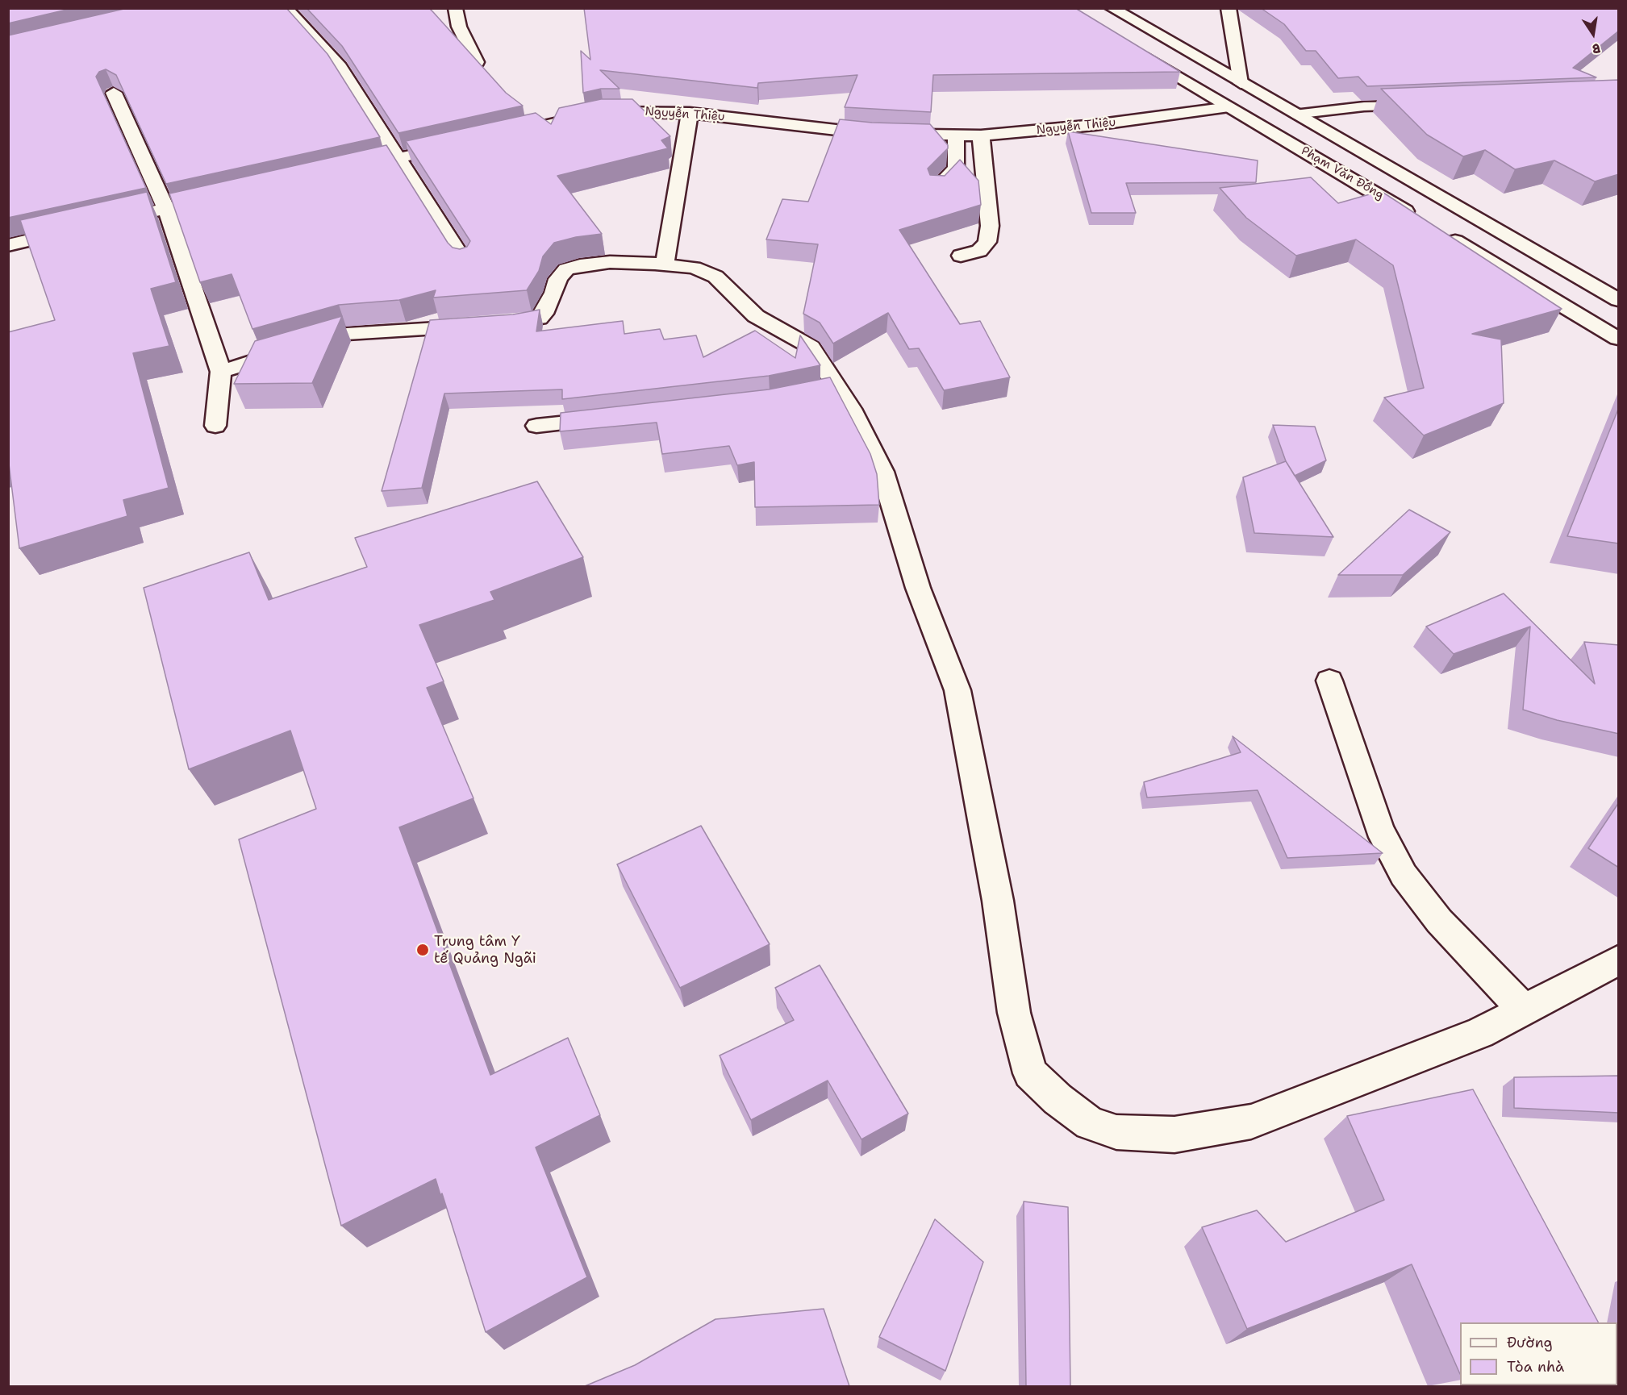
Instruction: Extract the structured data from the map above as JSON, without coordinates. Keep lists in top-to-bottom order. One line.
{"streets":{"street":["Nguyễn Thiệu","Phạm Văn Đồng"]},"crossings":[["Nguyễn Thiệu","Phạm Văn Đồng"]],"places":["Trung tâm Y tế Quảng Ngãi"],"legend":["Đường","Tòa nhà"],"north":"bottom"}
